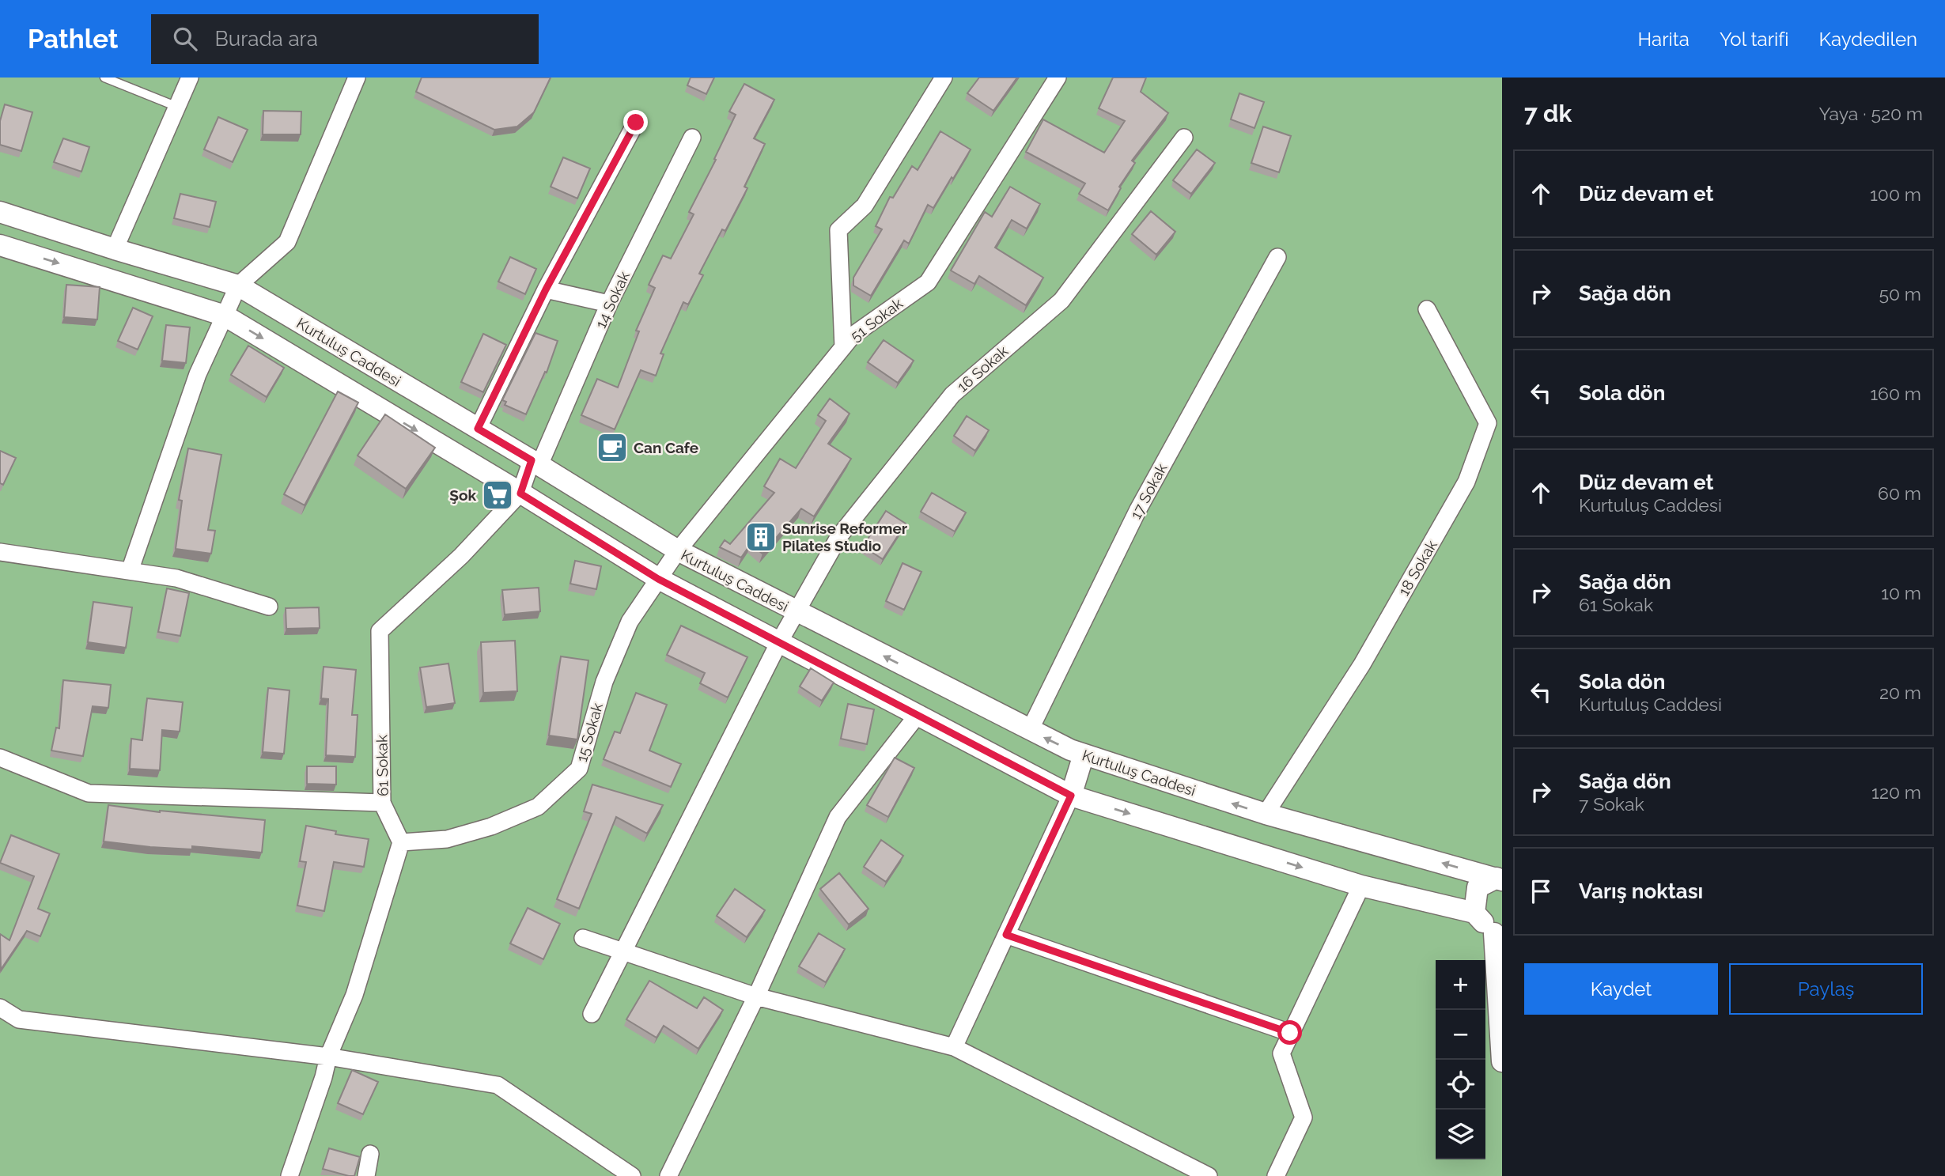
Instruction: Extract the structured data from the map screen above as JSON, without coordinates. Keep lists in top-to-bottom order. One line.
{"streets":{"street":["14 Sokak","51 Sokak","Kurtuluş Caddesi","16 Sokak","17 Sokak","18 Sokak","15 Sokak","61 Sokak"]},"crossings":[["14 Sokak","Kurtuluş Caddesi"],["14 Sokak","61 Sokak"],["51 Sokak","Kurtuluş Caddesi"],["51 Sokak","15 Sokak"],["Kurtuluş Caddesi","16 Sokak"],["Kurtuluş Caddesi","17 Sokak"],["Kurtuluş Caddesi","18 Sokak"],["Kurtuluş Caddesi","15 Sokak"],["Kurtuluş Caddesi","61 Sokak"],["15 Sokak","61 Sokak"]],"places":{"cafe":["Can Cafe"],"supermarket":["Şok"],"building":["Sunrise Reformer Pilates Studio"]},"page":{"header":"Pathlet","search":"Burada ara","nav":["Harita","Yol tarifi","Kaydedilen"],"heading":["7 dk","Yaya · 520 m"],"list":[["Düz devam et","100 m"],["Sağa dön","50 m"],["Sola dön","160 m"],["Düz devam et","Kurtuluş Caddesi","60 m"],["Sağa dön","61 Sokak","10 m"],["Sola dön","Kurtuluş Caddesi","20 m"],["Sağa dön","7 Sokak","120 m"],"Varış noktası"],"buttons":["Kaydet","Paylaş"],"map_buttons":["+","−"]}}
